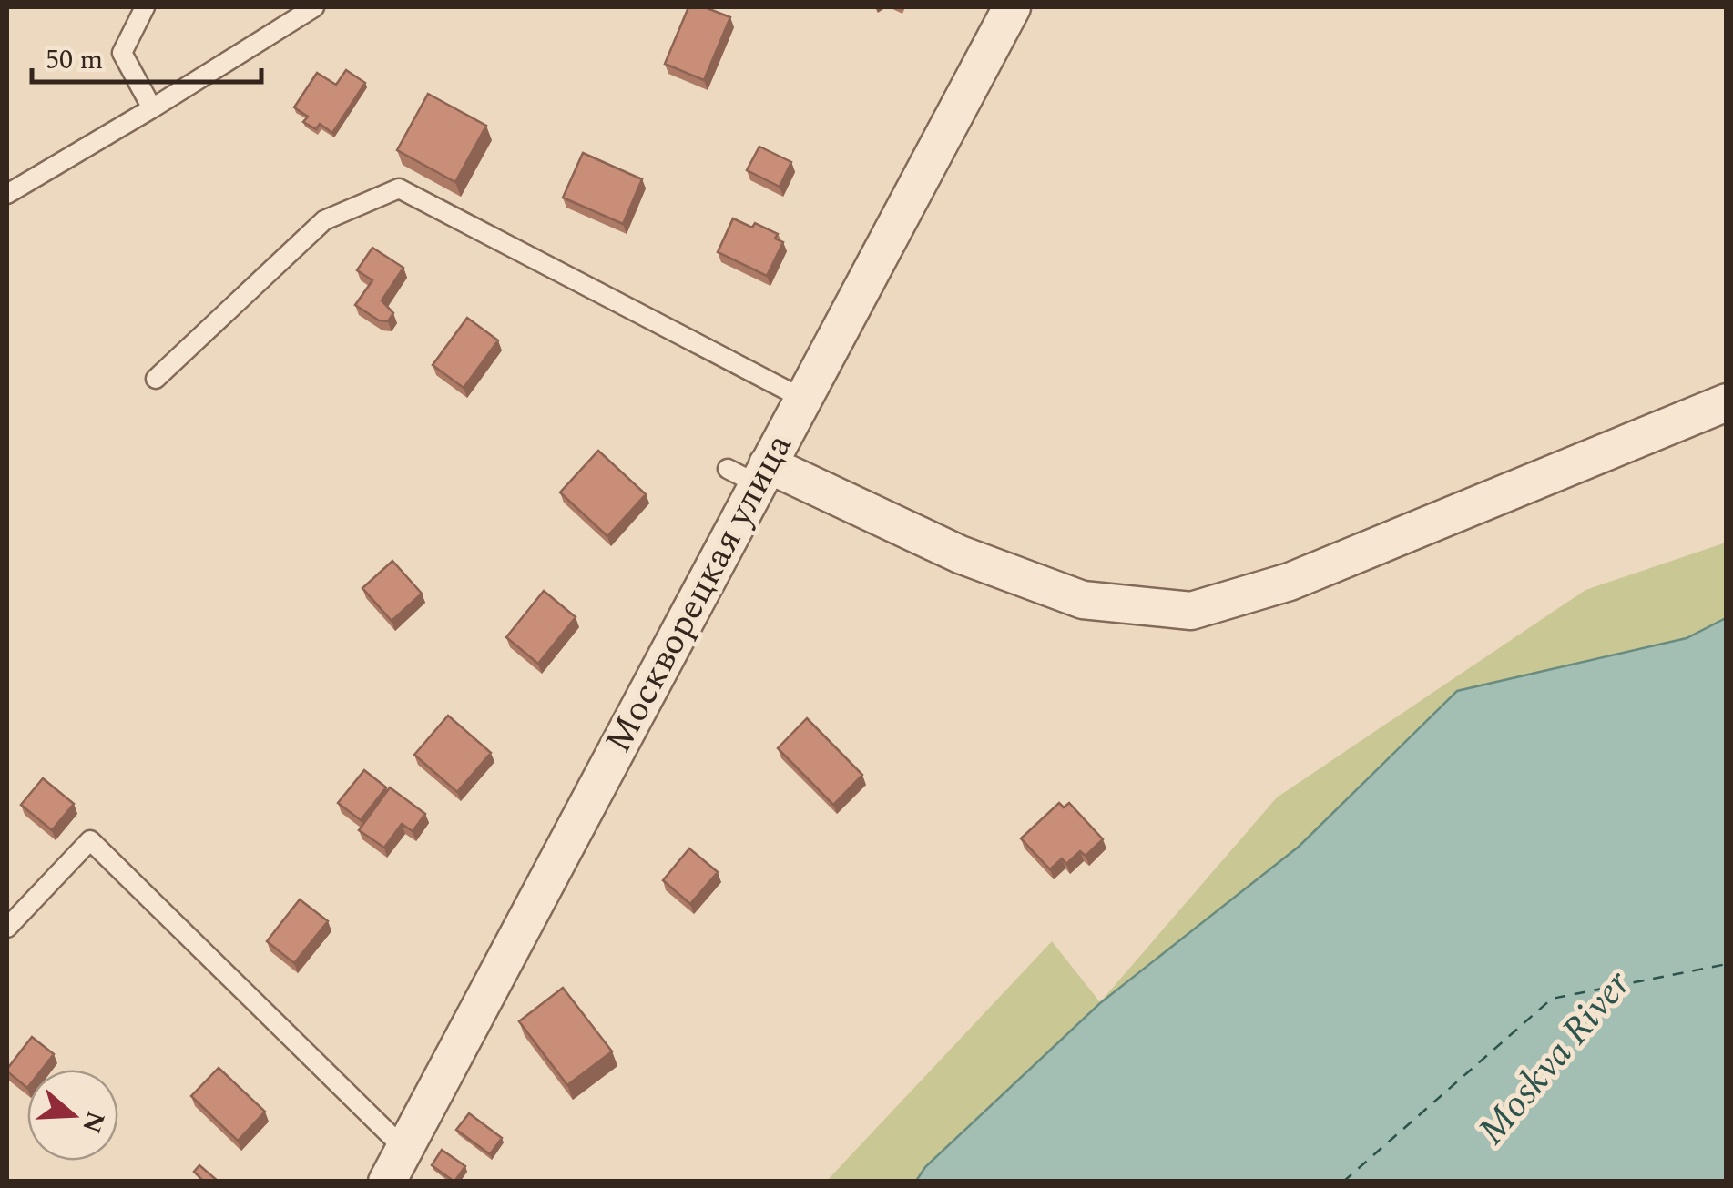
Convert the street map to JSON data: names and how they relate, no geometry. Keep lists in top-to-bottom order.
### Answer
{
  "streets": {
    "street": ["Москворецкая улица"]
  },
  "water": ["Moskva River"],
  "scale_bar": "50 m",
  "north": "right"
}
